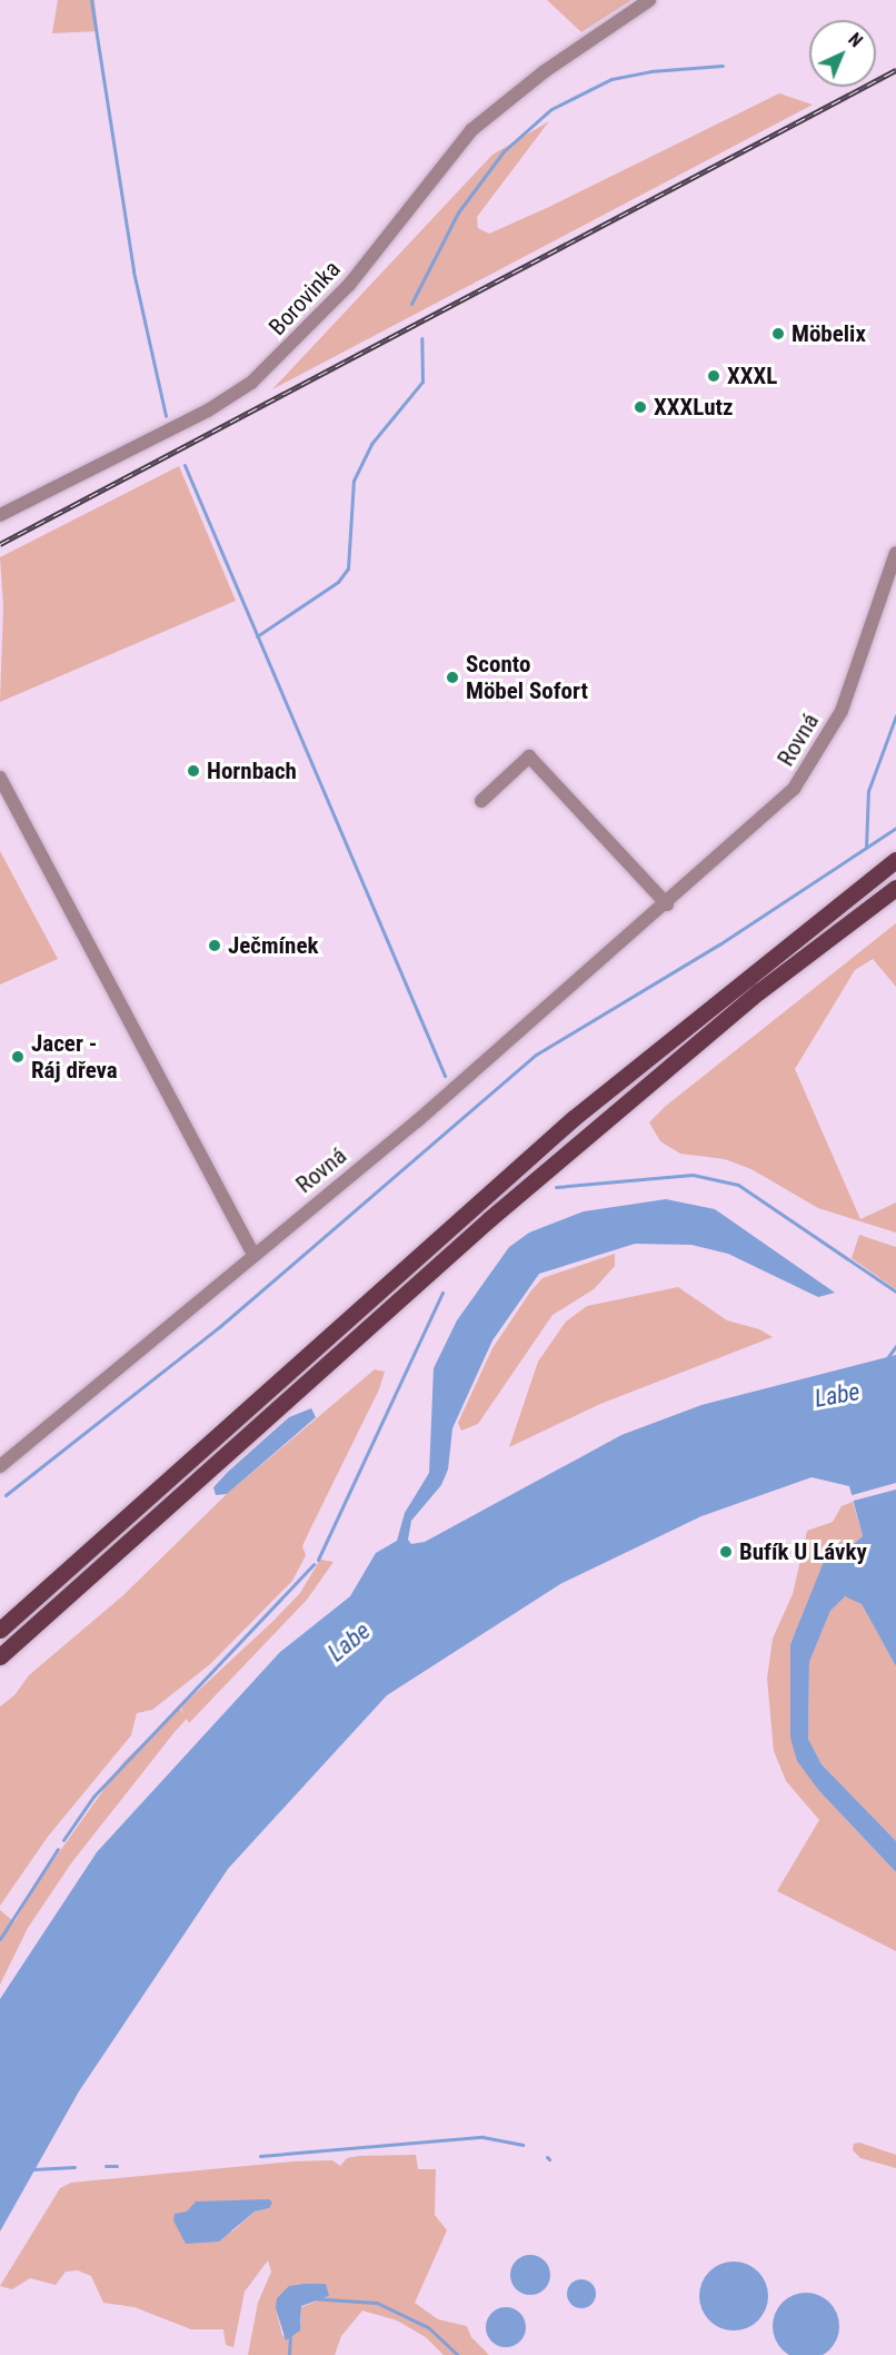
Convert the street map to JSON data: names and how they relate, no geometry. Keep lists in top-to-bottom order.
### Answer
{
  "streets": {
    "street": ["Borovinka", "Rovná"]
  },
  "water": ["Labe"],
  "places": [
    "Möbelix",
    "XXXL",
    "XXXLutz",
    "Sconto Möbel Sofort",
    "Hornbach",
    "Ječmínek",
    "Jacer - Ráj dřeva",
    "Bufík U Lávky"
  ],
  "north": "top right"
}
